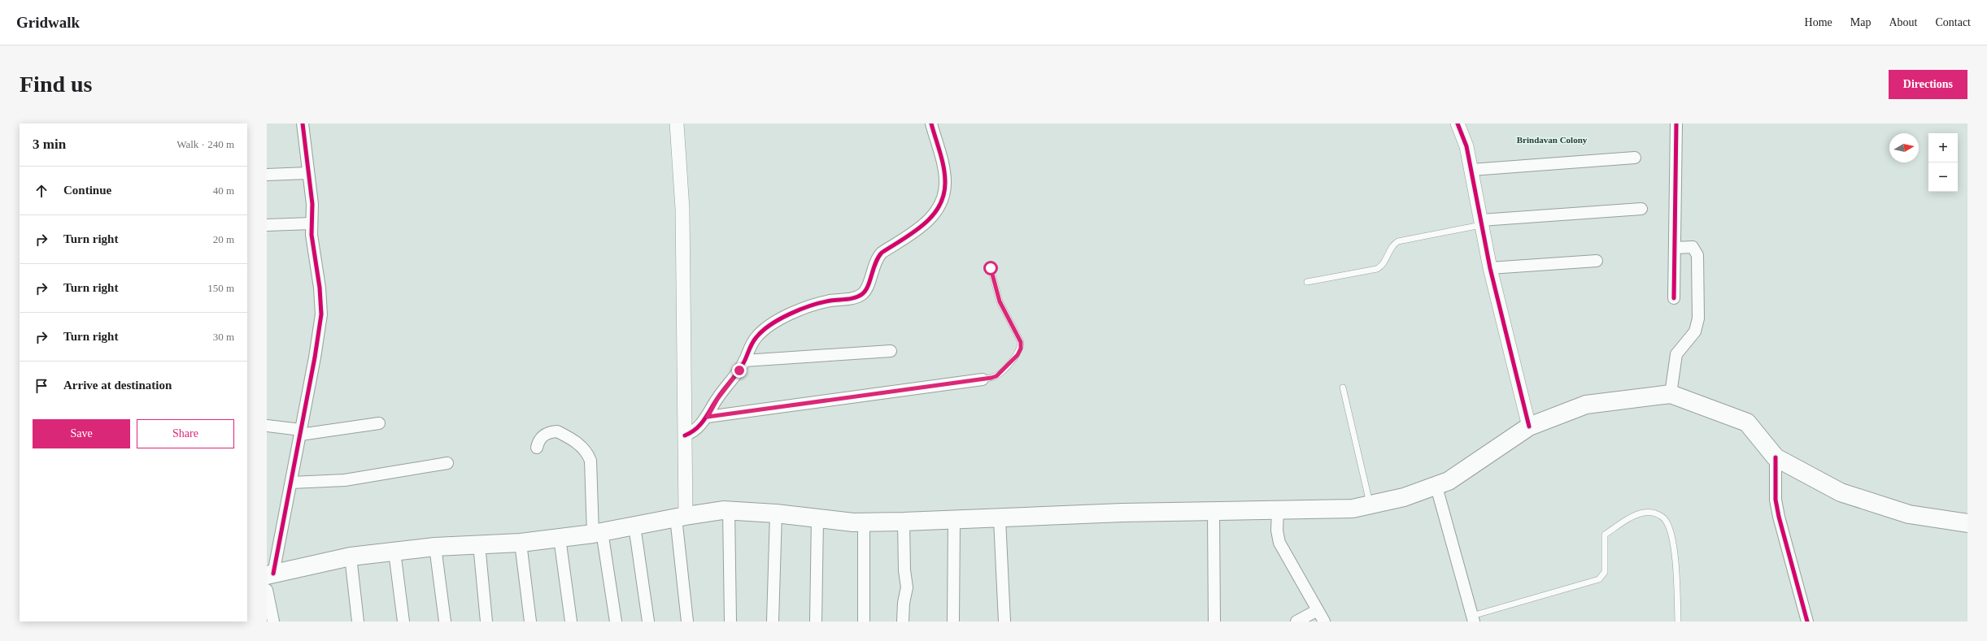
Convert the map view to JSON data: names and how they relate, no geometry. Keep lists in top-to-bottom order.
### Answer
{
  "districts": ["Brindavan Colony"],
  "north": "right",
  "page": {
    "header": "Gridwalk",
    "nav": [
      "Home",
      "Map",
      "About",
      "Contact"
    ],
    "buttons": [
      "Directions",
      ["Save", "Share"]
    ],
    "title": "Find us",
    "heading": ["3 min", "Walk · 240 m"],
    "map_buttons": ["+", "−"],
    "list": [
      ["Continue", "40 m"],
      ["Turn right", "20 m"],
      ["Turn right", "150 m"],
      ["Turn right", "30 m"],
      "Arrive at destination"
    ]
  }
}
